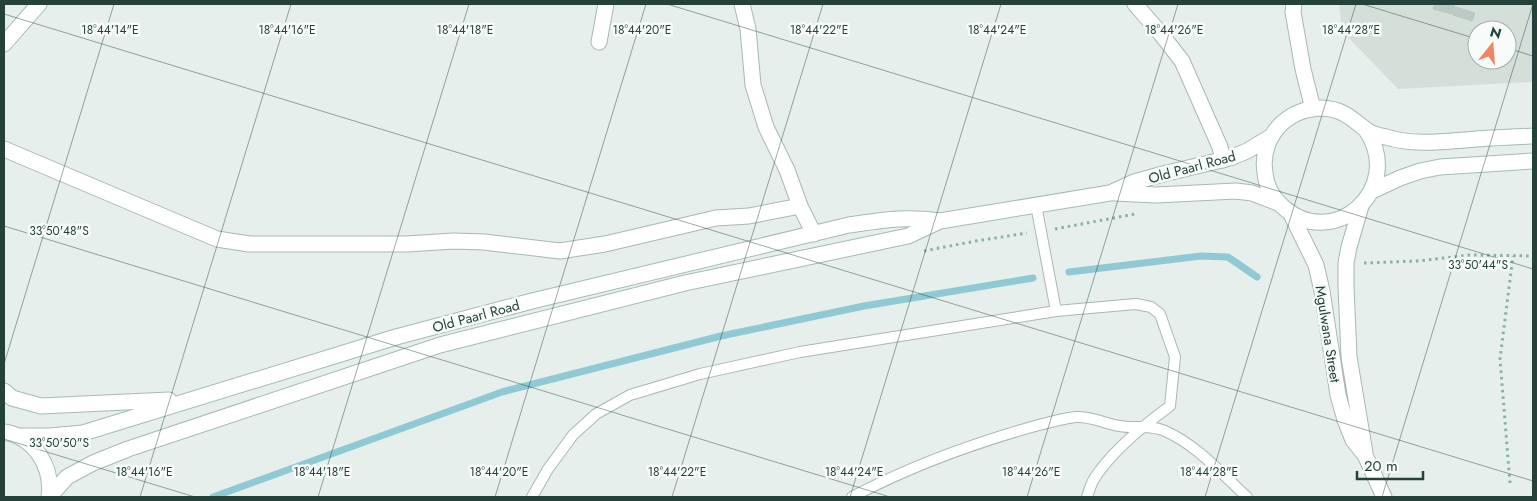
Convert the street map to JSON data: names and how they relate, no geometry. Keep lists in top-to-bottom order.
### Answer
{
  "streets": {
    "main road": ["Old Paarl Road", "Mgulwana Street"]
  },
  "crossings": [
    ["Old Paarl Road", "Mgulwana Street"]
  ],
  "scale_bar": "20 m",
  "north": "top",
  "coordinates": [
    "18°44'14\"E",
    "18°44'16\"E",
    "18°44'18\"E",
    "18°44'20\"E",
    "18°44'22\"E",
    "18°44'24\"E",
    "18°44'26\"E",
    "18°44'28\"E",
    "33°50'48\"S",
    "33°50'44\"S",
    "33°50'50\"S"
  ]
}
